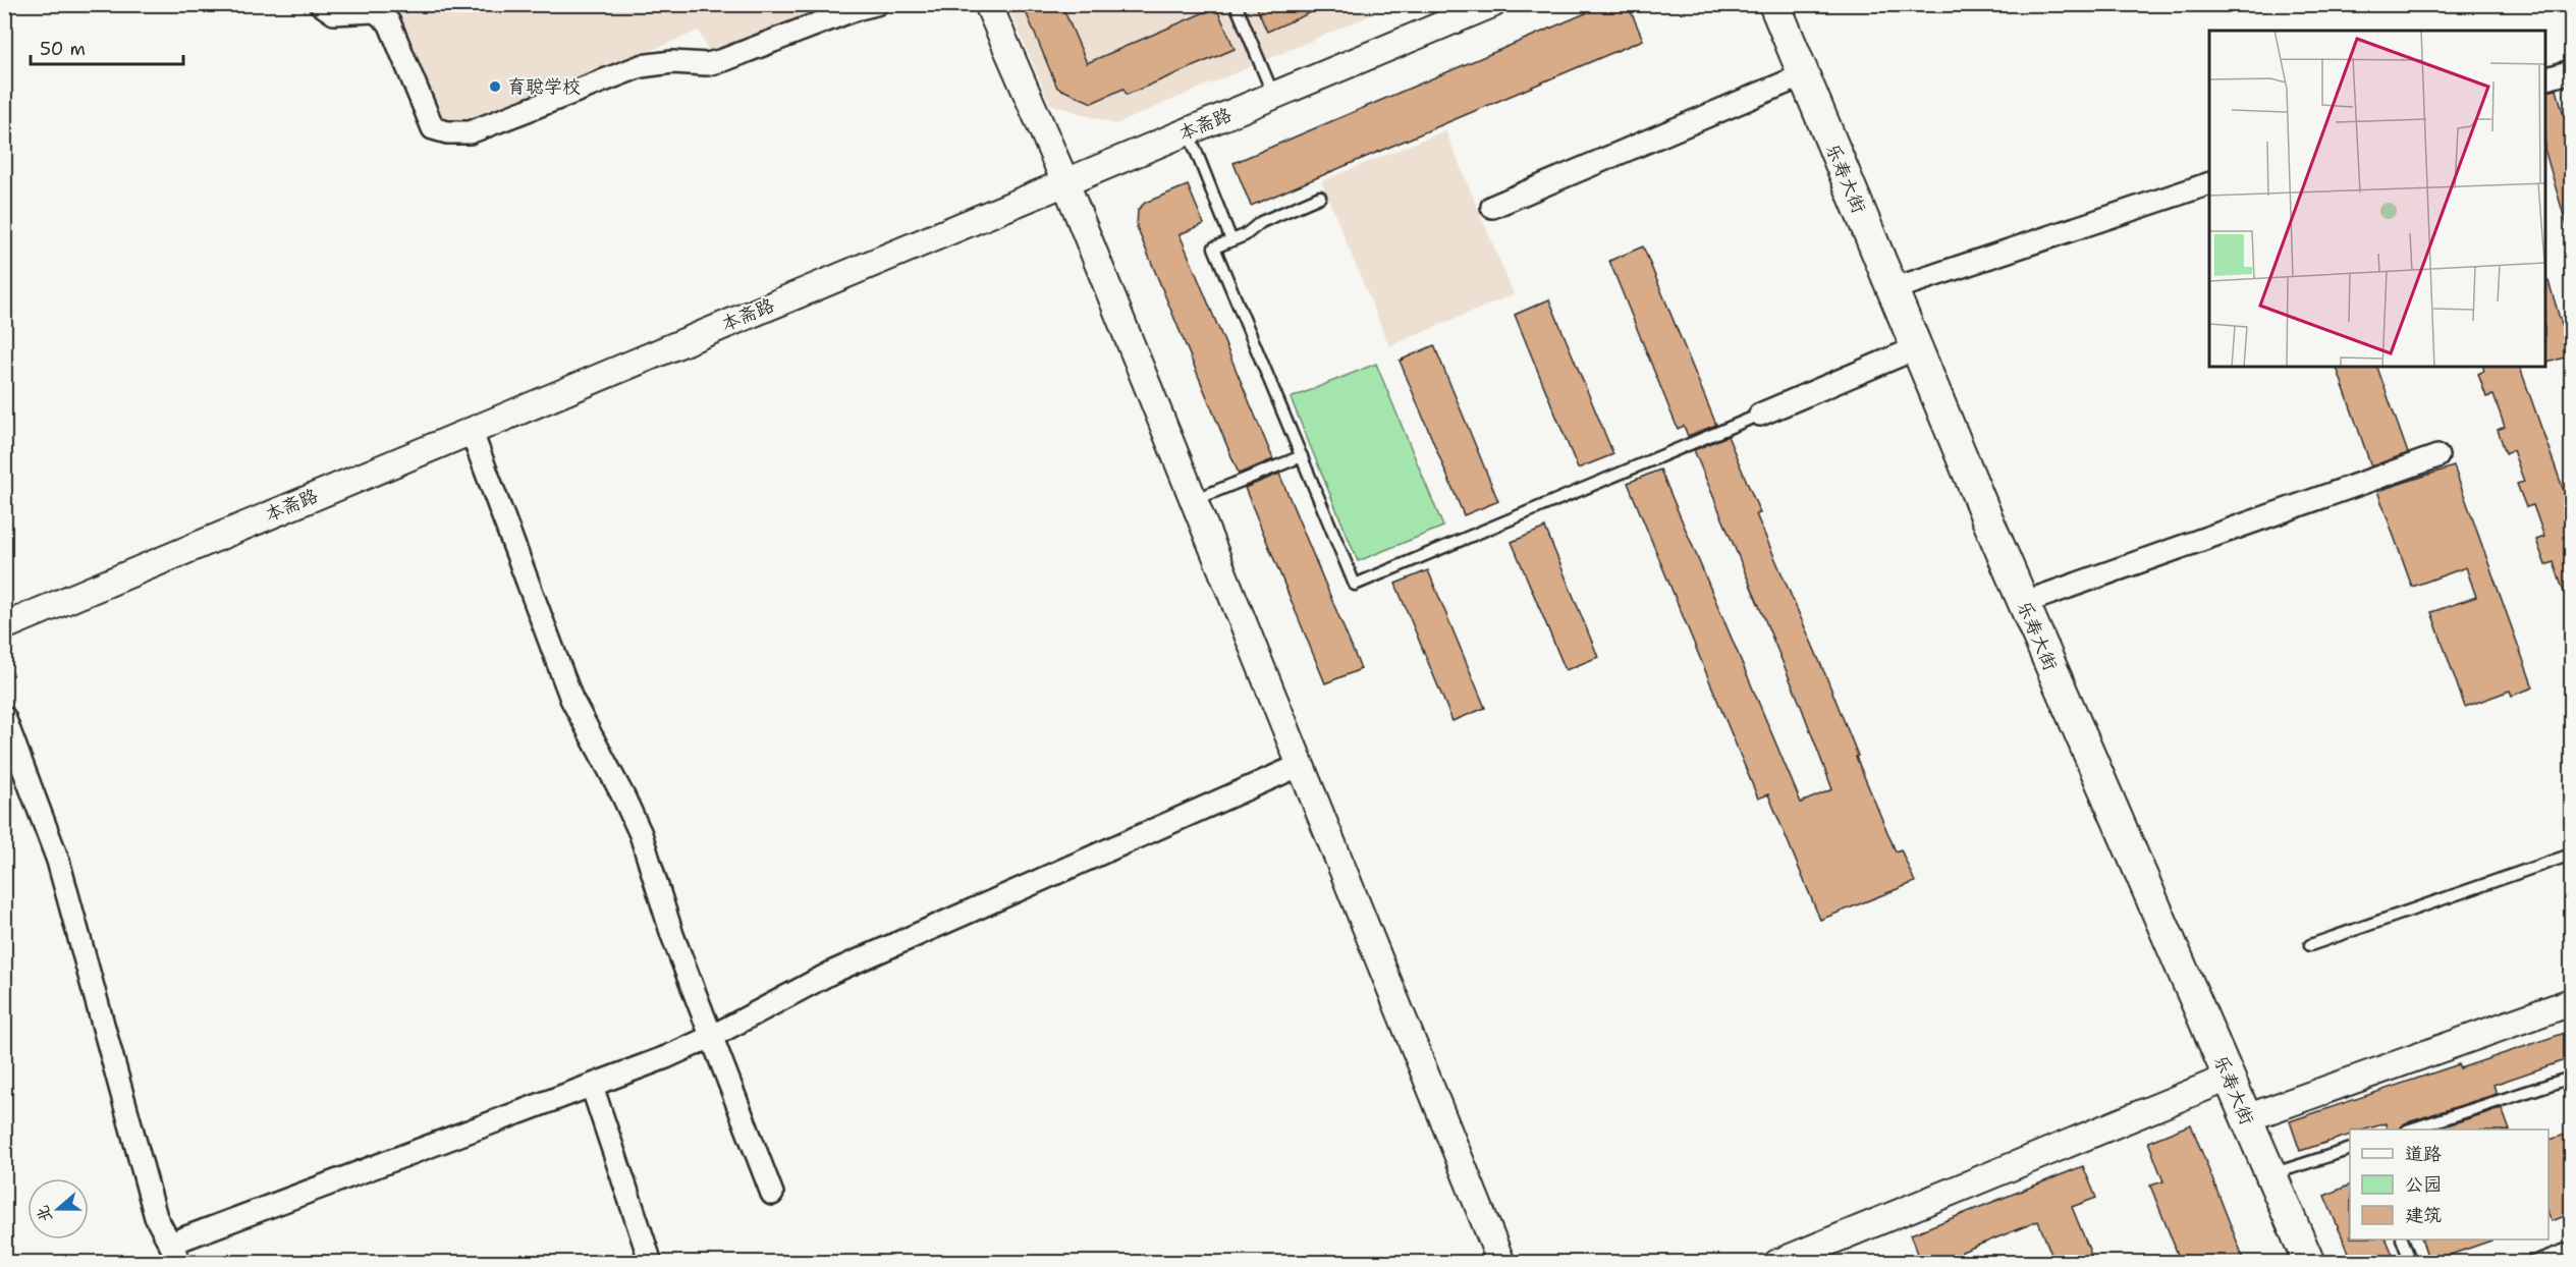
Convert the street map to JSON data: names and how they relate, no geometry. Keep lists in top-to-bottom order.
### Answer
{
  "streets": {
    "main road": ["乐寿大街"],
    "street": ["本斋路"]
  },
  "places": ["育聪学校"],
  "legend": ["道路", "公园", "建筑"],
  "scale_bar": "50 m",
  "north": "left"
}
